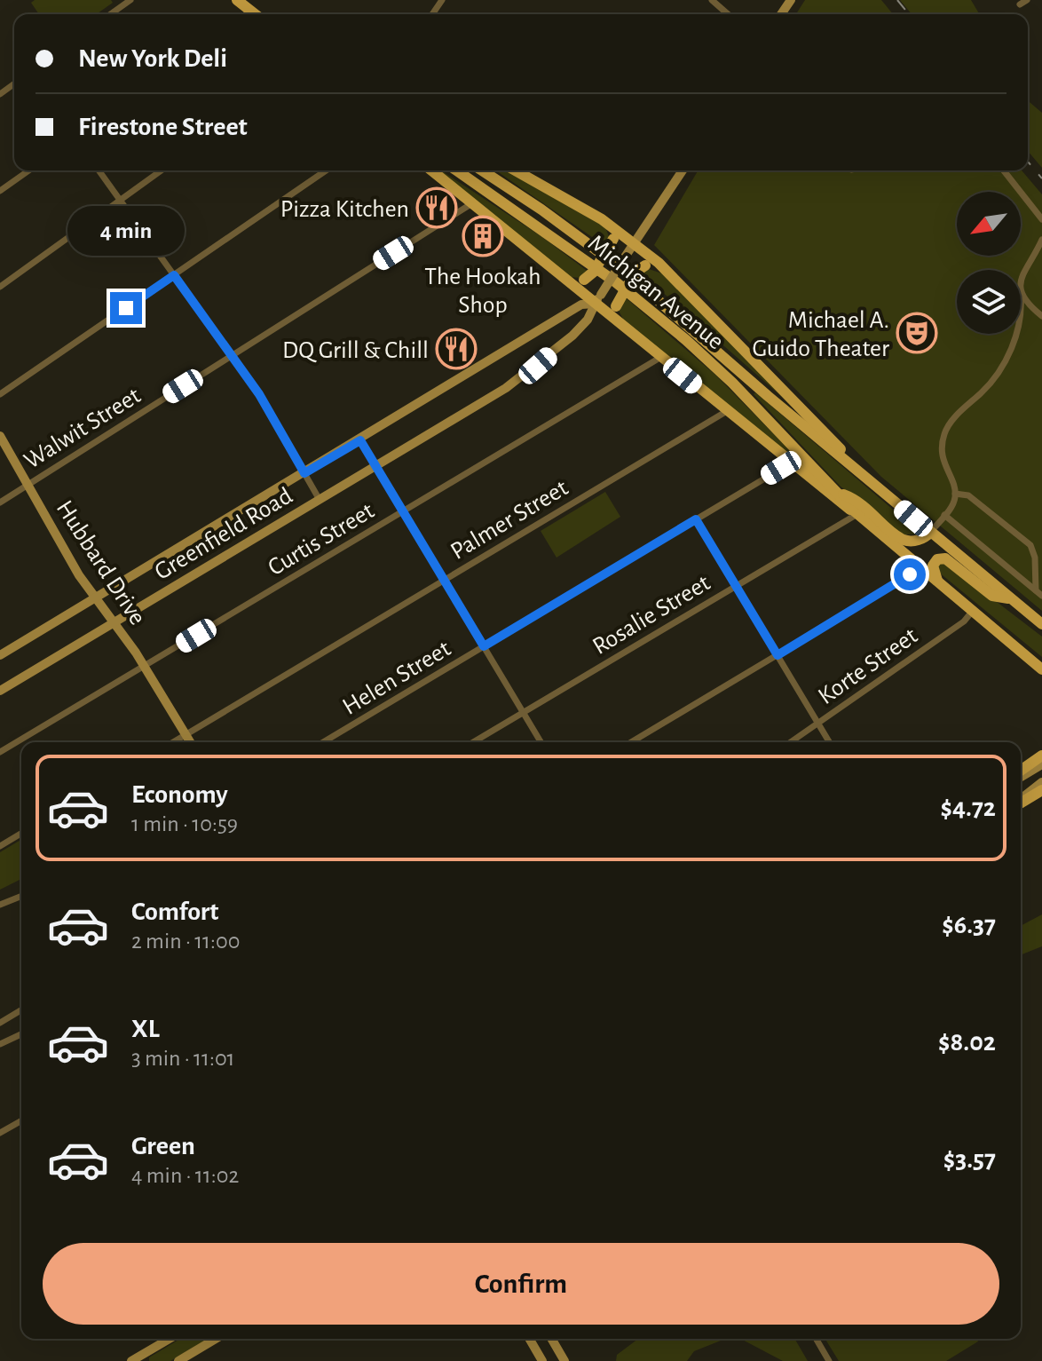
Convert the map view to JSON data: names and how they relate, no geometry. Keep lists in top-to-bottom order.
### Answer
{
  "streets": {
    "main road": ["Michigan Avenue", "Greenfield Road", "Hubbard Drive"],
    "street": [
      "Walwit Street",
      "Palmer Street",
      "Curtis Street",
      "Rosalie Street",
      "Korte Street",
      "Helen Street"
    ]
  },
  "crossings": [
    ["Michigan Avenue", "Rosalie Street"],
    ["Michigan Avenue", "Korte Street"],
    ["Walwit Street", "Hubbard Drive"],
    ["Palmer Street", "Hubbard Drive"],
    ["Greenfield Road", "Hubbard Drive"],
    ["Curtis Street", "Hubbard Drive"]
  ],
  "places": {
    "restaurant": ["Pizza Kitchen", "DQ Grill & Chill"],
    "building": ["The Hookah Shop"],
    "theatre": ["Michael A. Guido Theater"]
  },
  "north": "bottom left",
  "page": {
    "banner": ["New York Deli", "Firestone Street"],
    "bubble": "4 min",
    "list": [
      {
        "name": "Economy",
        "note": "1 min · 10:59",
        "value": "$4.72"
      },
      {
        "name": "Comfort",
        "note": "2 min · 11:00",
        "value": "$6.37"
      },
      {
        "name": "XL",
        "note": "3 min · 11:01",
        "value": "$8.02"
      },
      {
        "name": "Green",
        "note": "4 min · 11:02",
        "value": "$3.57"
      }
    ],
    "buttons": "Confirm"
  }
}
